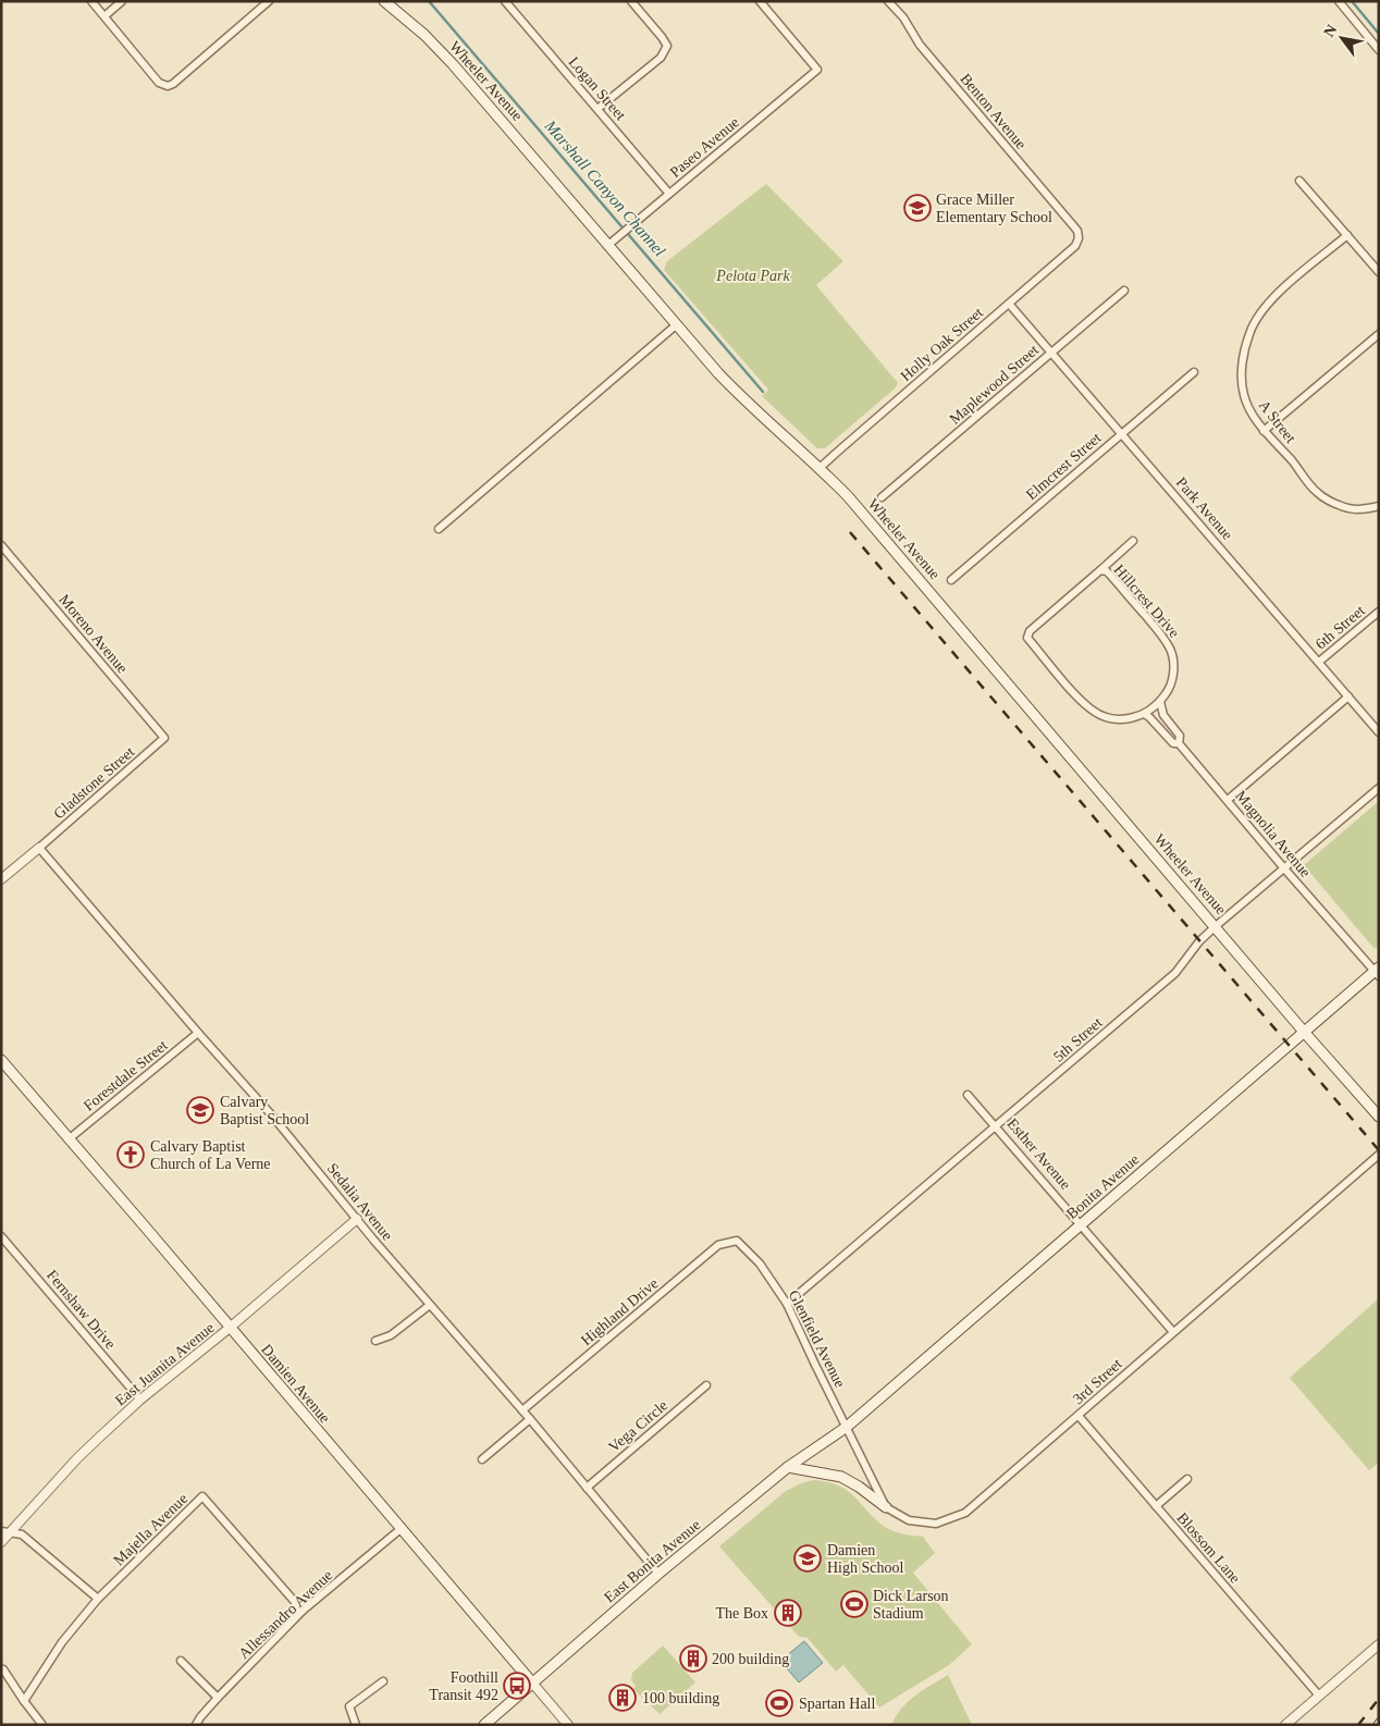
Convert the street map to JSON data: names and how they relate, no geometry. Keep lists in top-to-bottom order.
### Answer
{
  "streets": {
    "main road": [
      "Wheeler Avenue",
      "Bonita Avenue",
      "Damien Avenue",
      "East Bonita Avenue"
    ],
    "street": [
      "Logan Street",
      "Benton Avenue",
      "Paseo Avenue",
      "Holly Oak Street",
      "Maplewood Street",
      "A Street",
      "Elmcrest Street",
      "Park Avenue",
      "Hillcrest Drive",
      "6th Street",
      "Moreno Avenue",
      "Gladstone Street",
      "Magnolia Avenue",
      "5th Street",
      "Forestdale Street",
      "Esther Avenue",
      "Sedalia Avenue",
      "Fernshaw Drive",
      "Highland Drive",
      "Glenfield Avenue",
      "East Juanita Avenue",
      "3rd Street",
      "Vega Circle",
      "Majella Avenue",
      "Blossom Lane",
      "Allessandro Avenue"
    ]
  },
  "crossings": [
    ["Wheeler Avenue", "Paseo Avenue"],
    ["Wheeler Avenue", "Holly Oak Street"],
    ["Wheeler Avenue", "5th Street"],
    ["Wheeler Avenue", "Bonita Avenue"],
    ["Logan Street", "Paseo Avenue"],
    ["Benton Avenue", "Holly Oak Street"],
    ["Holly Oak Street", "Park Avenue"],
    ["Maplewood Street", "Park Avenue"],
    ["Elmcrest Street", "Park Avenue"],
    ["Park Avenue", "6th Street"],
    ["Hillcrest Drive", "Magnolia Avenue"],
    ["Moreno Avenue", "Gladstone Street"],
    ["Gladstone Street", "Sedalia Avenue"],
    ["Magnolia Avenue", "5th Street"],
    ["Magnolia Avenue", "Bonita Avenue"],
    ["5th Street", "Esther Avenue"],
    ["5th Street", "Glenfield Avenue"],
    ["Forestdale Street", "Sedalia Avenue"],
    ["Forestdale Street", "Damien Avenue"],
    ["Esther Avenue", "Bonita Avenue"],
    ["Esther Avenue", "3rd Street"],
    ["Bonita Avenue", "Glenfield Avenue"],
    ["Bonita Avenue", "East Bonita Avenue"],
    ["Sedalia Avenue", "Highland Drive"],
    ["Sedalia Avenue", "East Juanita Avenue"],
    ["Sedalia Avenue", "Vega Circle"],
    ["Sedalia Avenue", "East Bonita Avenue"],
    ["Fernshaw Drive", "East Juanita Avenue"],
    ["Highland Drive", "Glenfield Avenue"],
    ["Glenfield Avenue", "East Bonita Avenue"],
    ["East Juanita Avenue", "Damien Avenue"],
    ["3rd Street", "Blossom Lane"],
    ["Damien Avenue", "East Bonita Avenue"],
    ["Damien Avenue", "Allessandro Avenue"],
    ["Majella Avenue", "Allessandro Avenue"]
  ],
  "water": ["Marshall Canyon Channel"],
  "parks": ["Pelota Park"],
  "places": {
    "school or university": ["Grace Miller Elementary School", "Calvary Baptist School", "Damien High School"],
    "church": ["Calvary Baptist Church of La Verne"],
    "sports": ["Dick Larson Stadium", "Spartan Hall"],
    "building": ["The Box", "200 building", "100 building"],
    "bus stop": ["Foothill Transit 492"]
  },
  "north": "top left"
}
